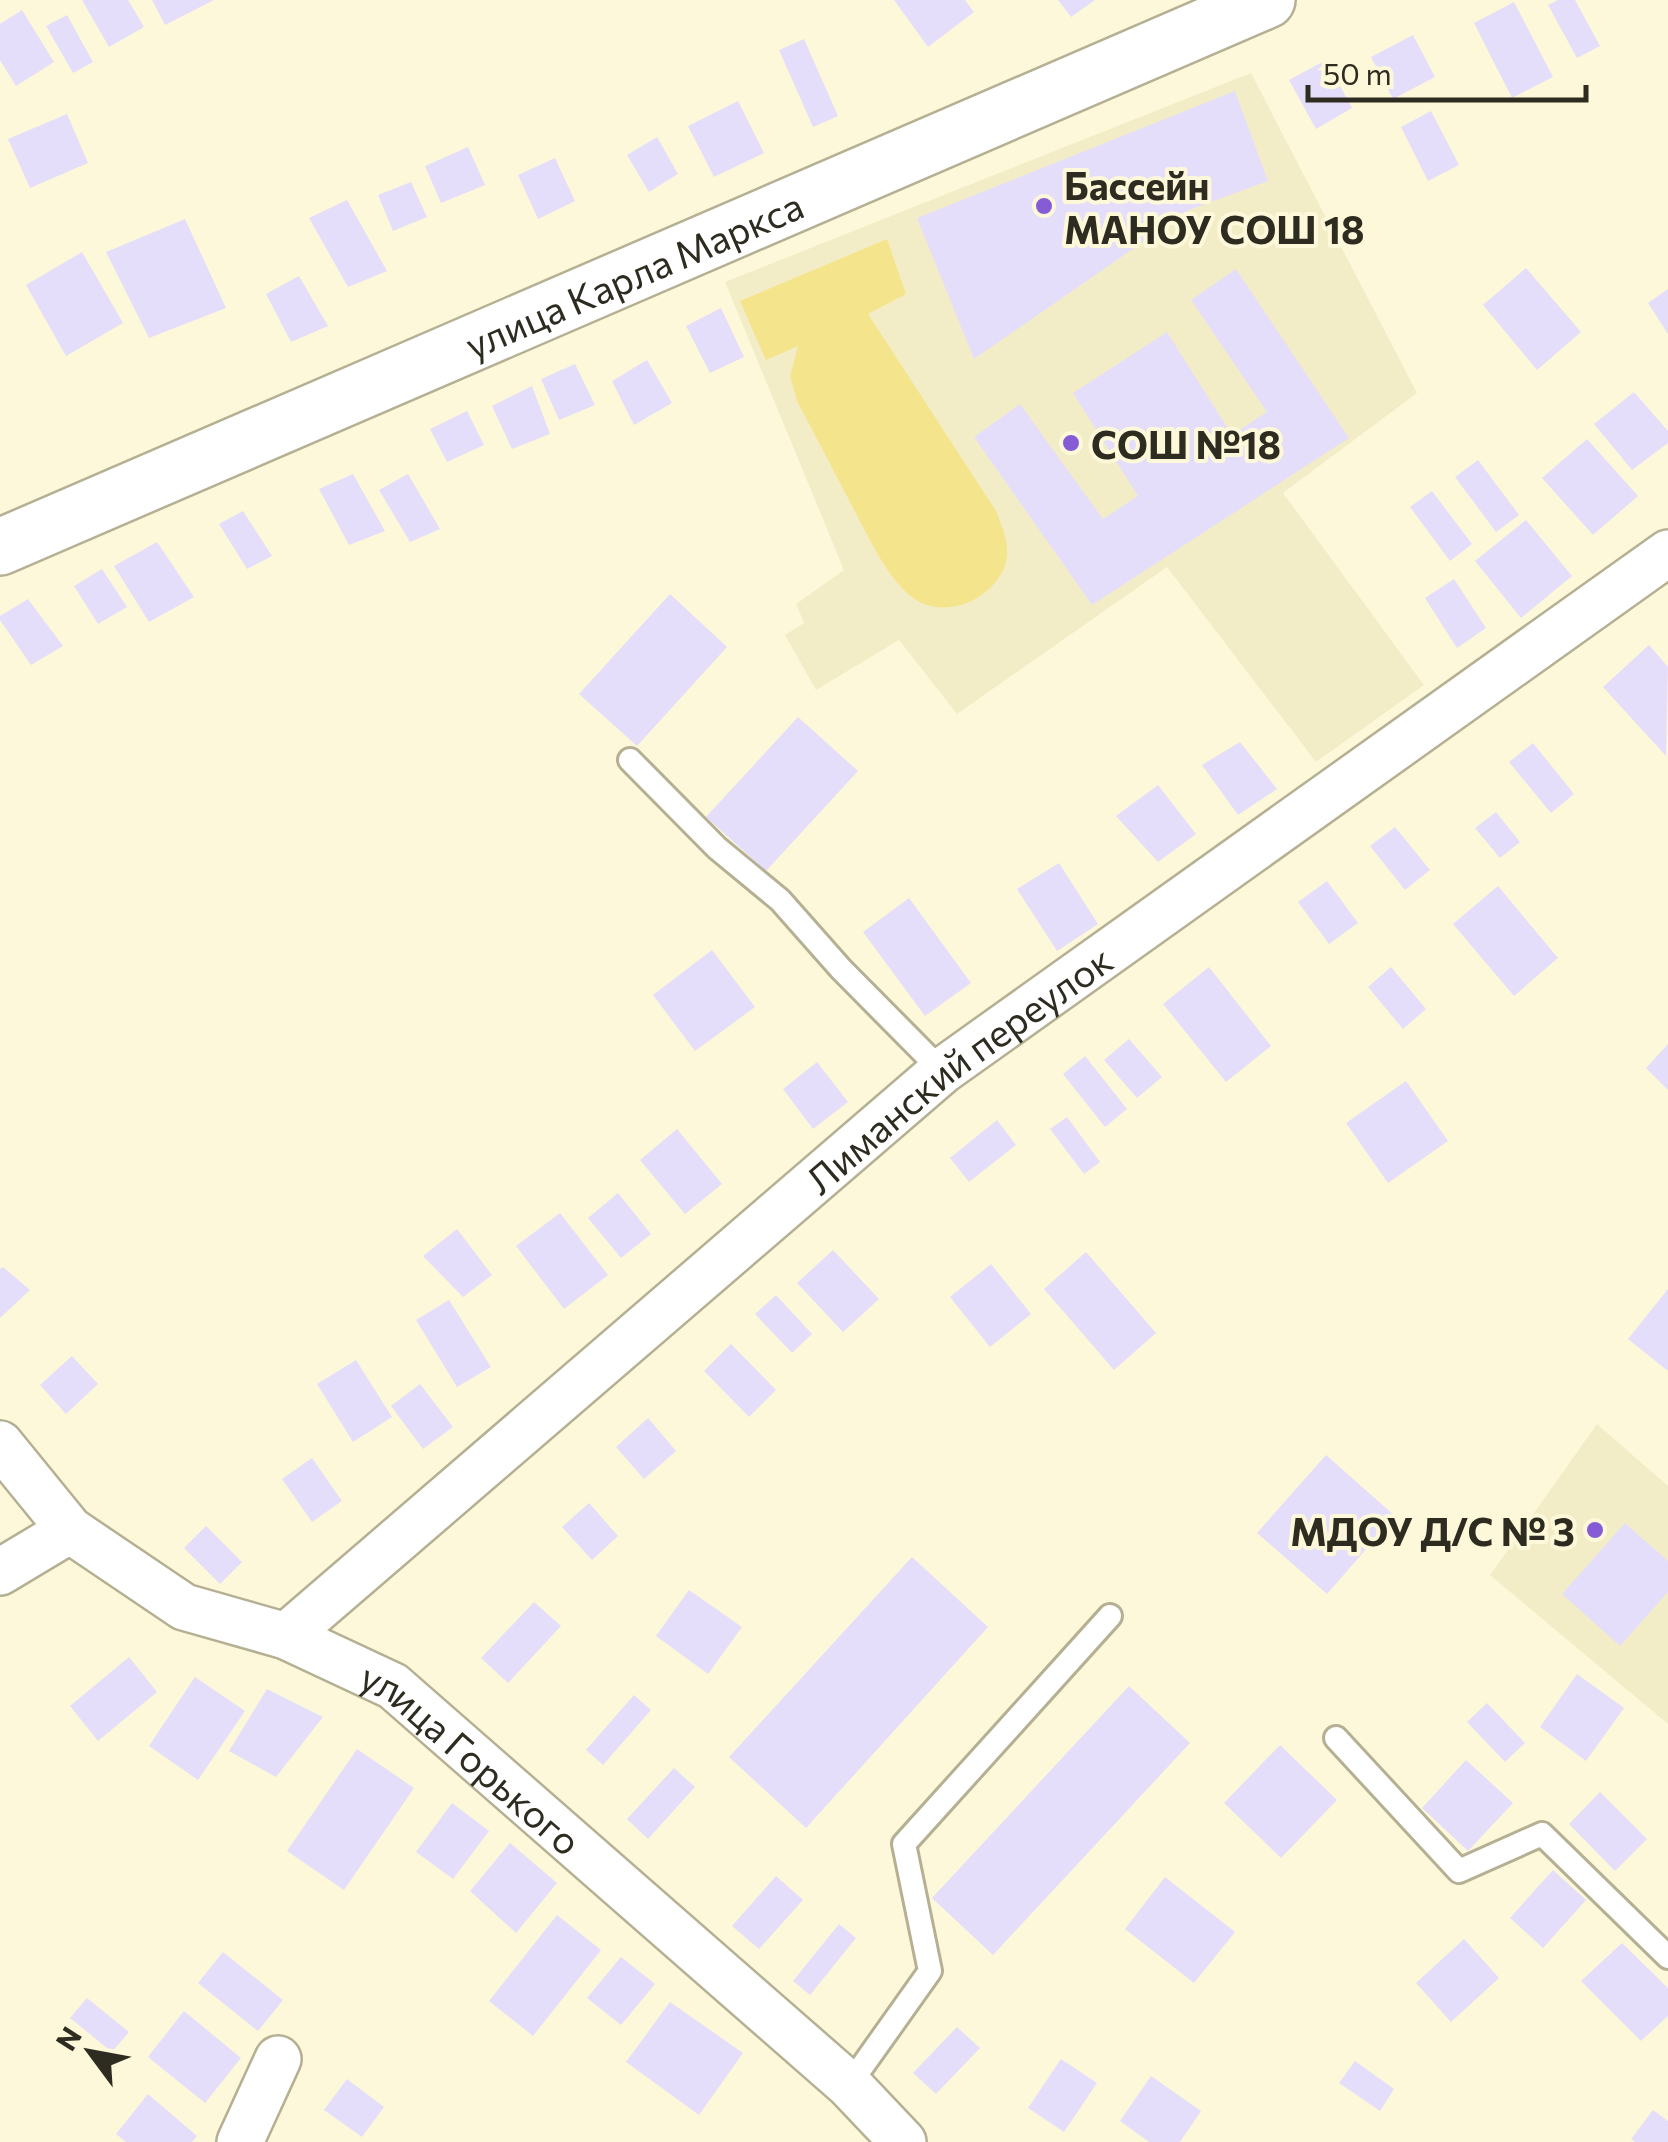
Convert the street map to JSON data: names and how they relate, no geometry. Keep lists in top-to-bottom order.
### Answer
{
  "streets": {
    "main road": ["улица Карла Маркса"],
    "street": ["Лиманский переулок", "улица Горького"]
  },
  "crossings": [
    ["Лиманский переулок", "улица Горького"]
  ],
  "places": ["Бассейн МАНОУ СОШ 18", "СОШ №18", "МДОУ Д/С № 3"],
  "scale_bar": "50 m",
  "north": "top left"
}
